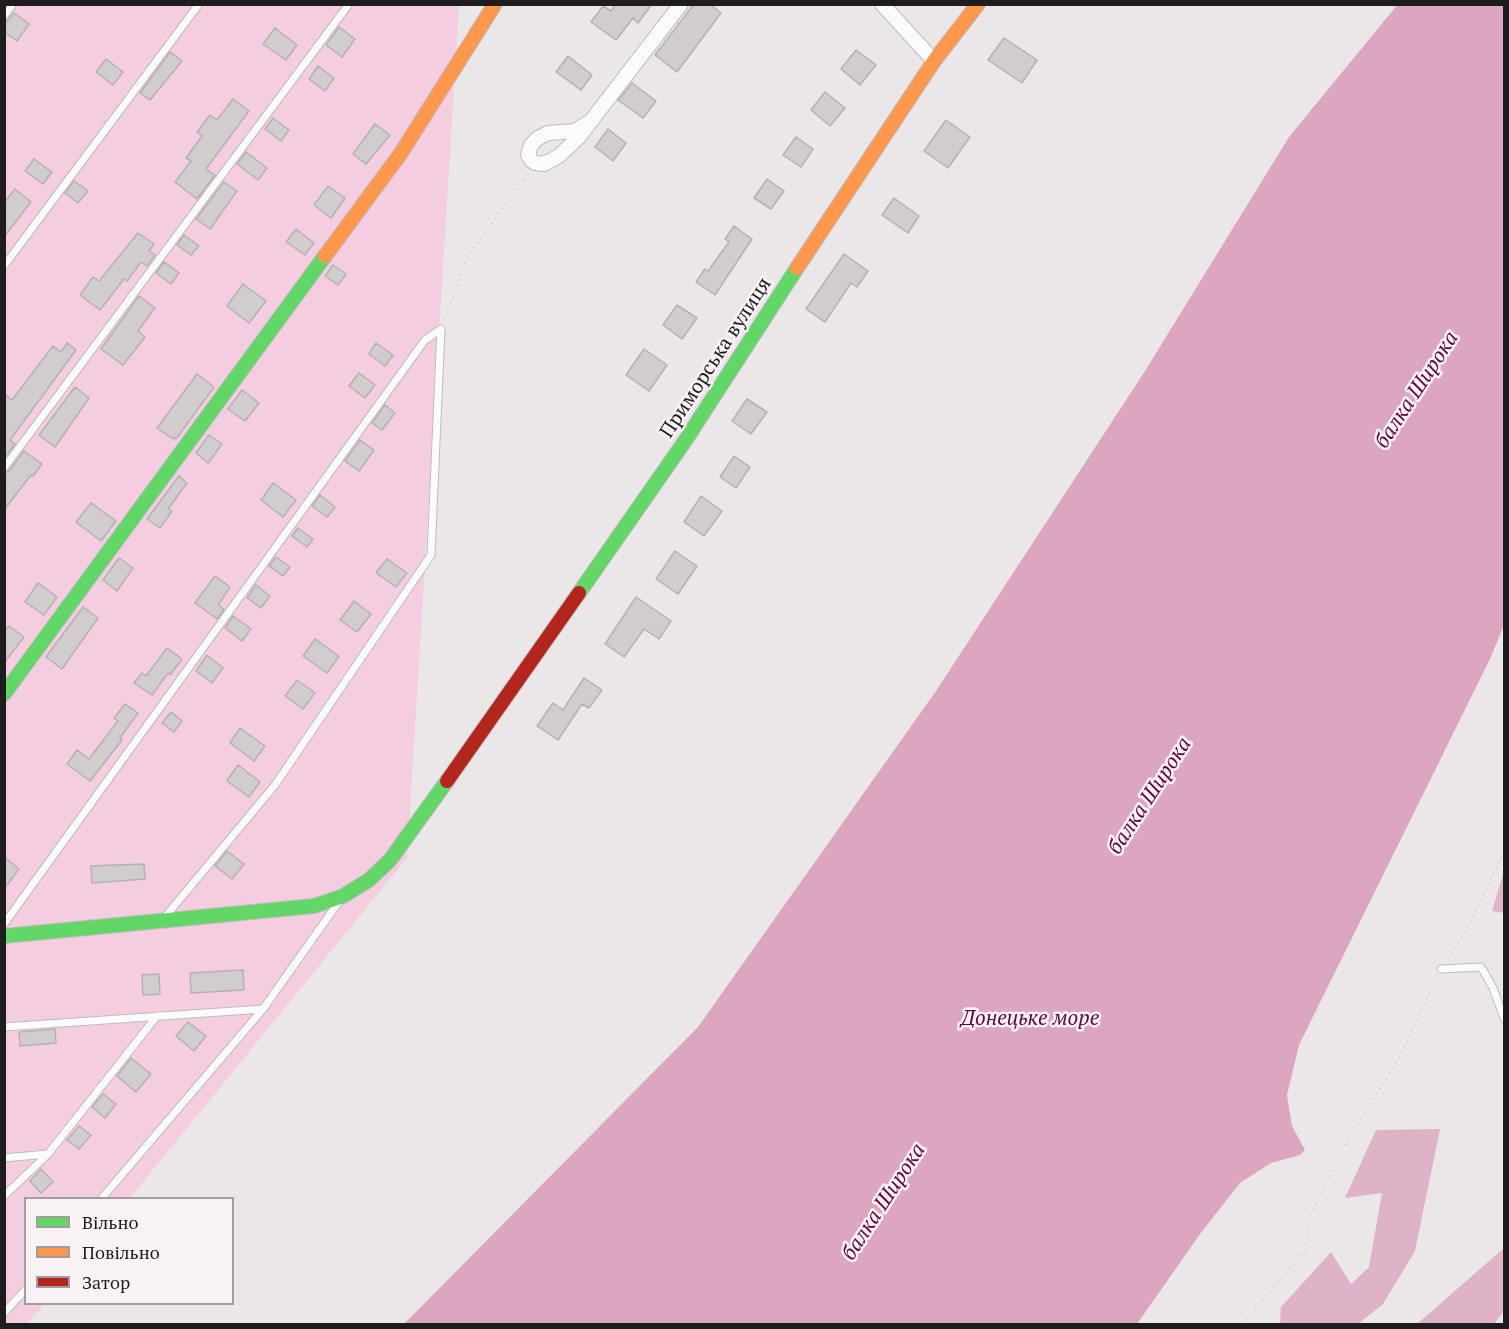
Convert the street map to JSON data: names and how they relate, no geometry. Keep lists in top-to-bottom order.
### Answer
{
  "streets": {
    "street": ["Приморська вулиця"]
  },
  "water": ["балка Широка", "Донецьке море"],
  "legend": ["Вільно", "Повільно", "Затор"]
}
